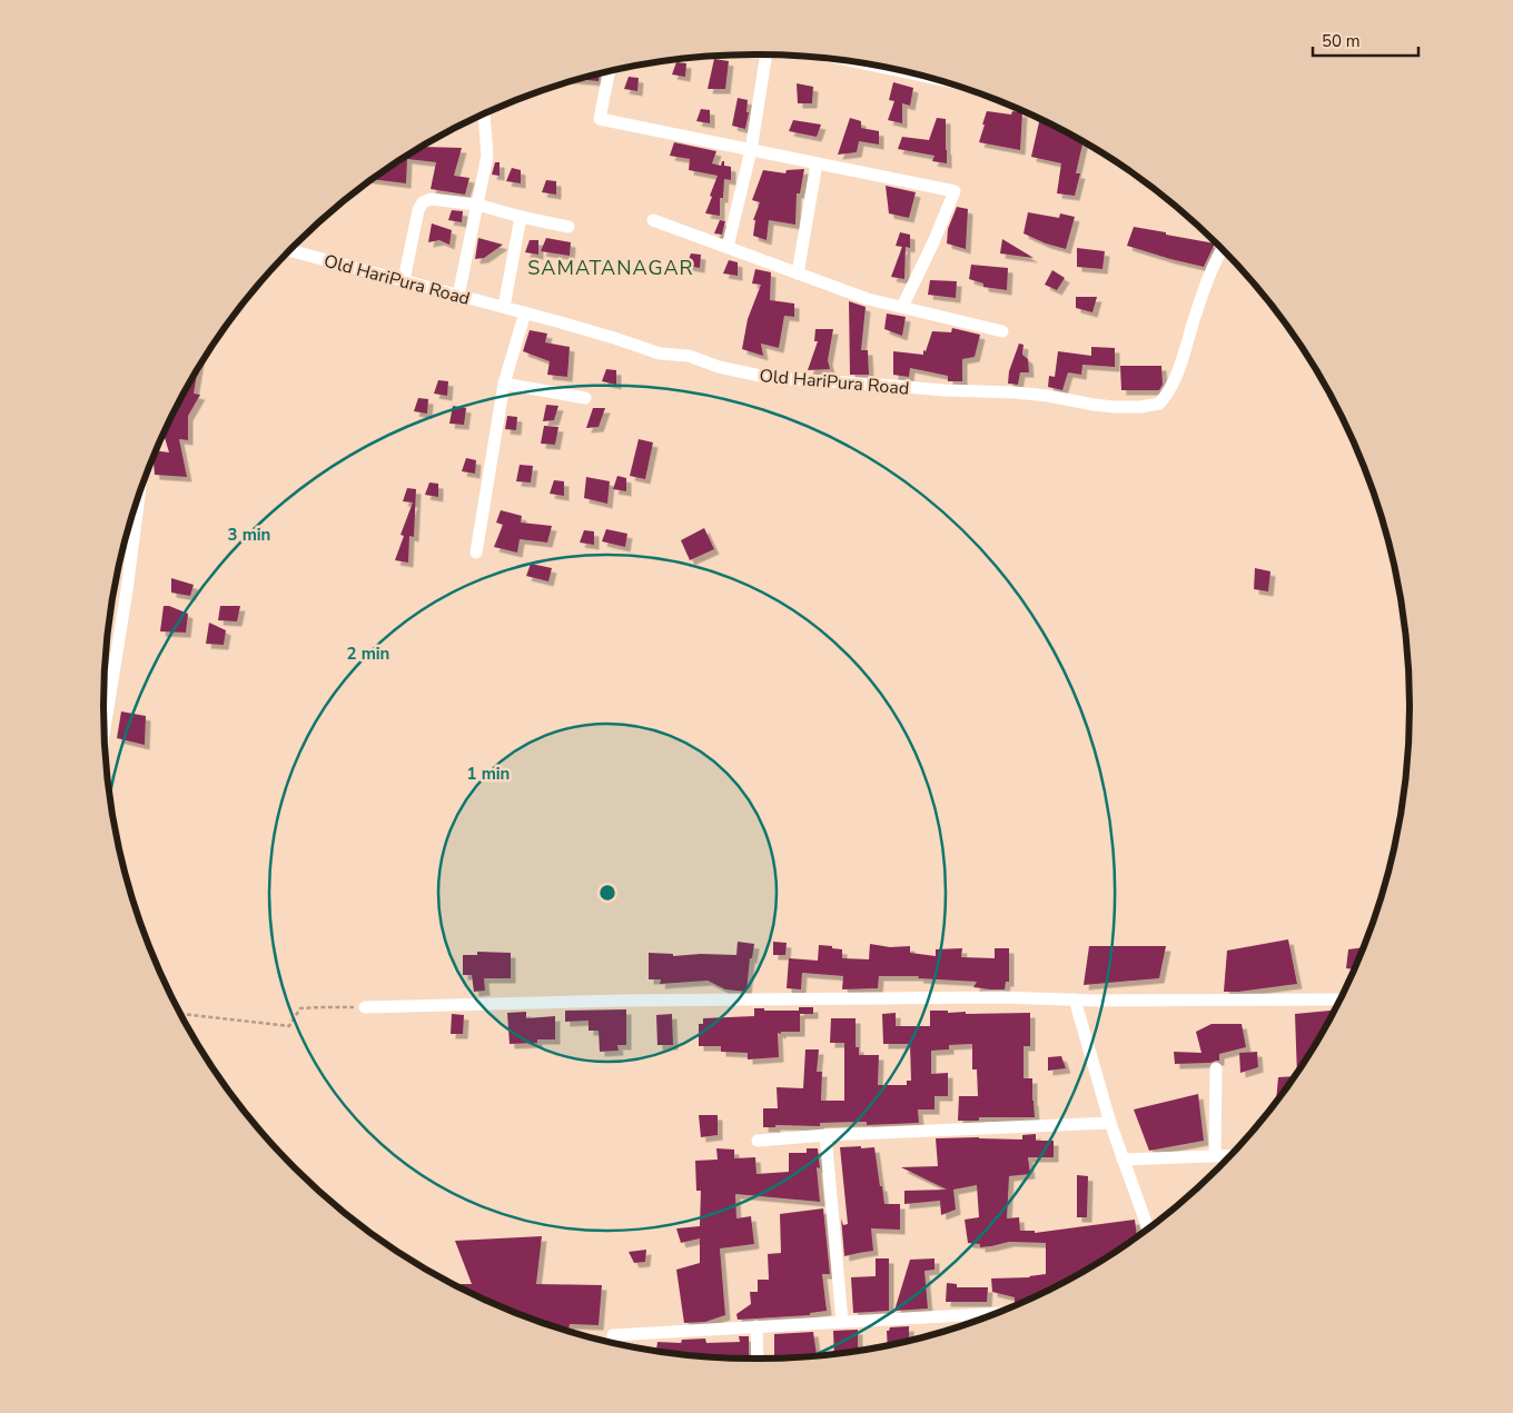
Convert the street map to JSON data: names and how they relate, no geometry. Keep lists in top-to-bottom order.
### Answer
{
  "streets": {
    "street": ["Old HariPura Road"]
  },
  "districts": ["SAMATANAGAR"],
  "scale_bar": "50 m",
  "rings": ["3 min", "2 min", "1 min"]
}
